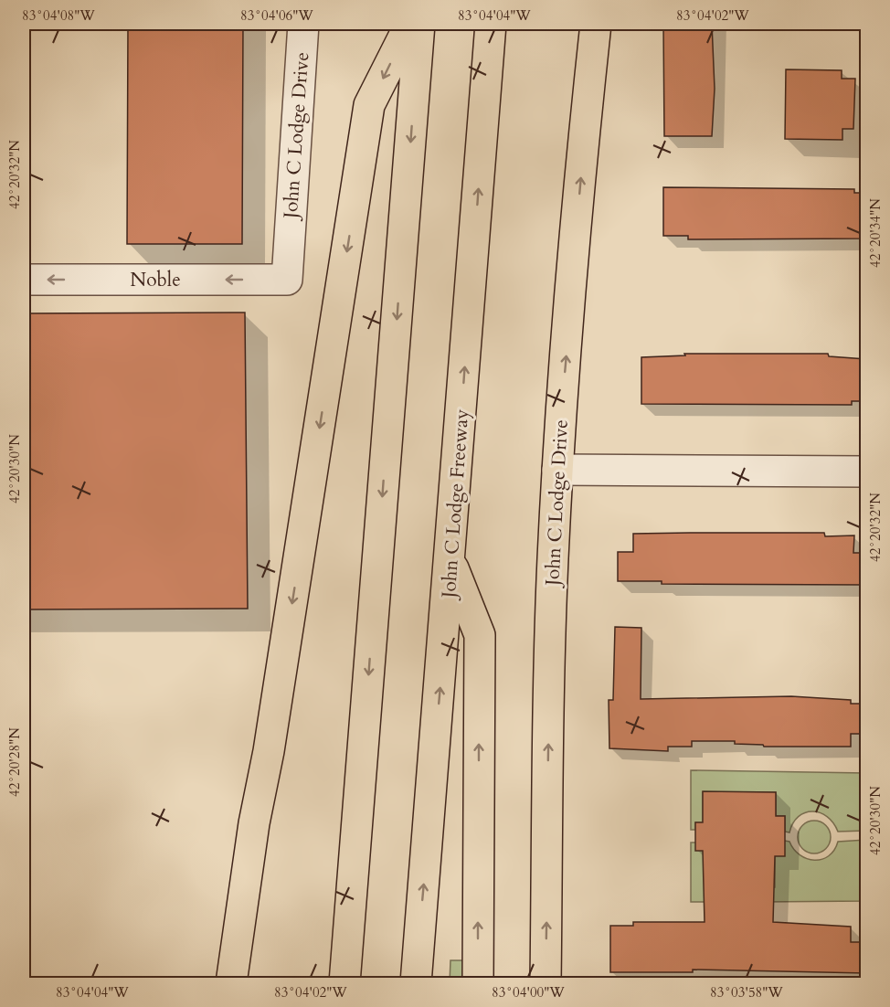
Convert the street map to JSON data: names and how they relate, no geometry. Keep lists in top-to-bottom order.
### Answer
{
  "streets": {
    "main road": ["John C Lodge Drive", "John C Lodge Freeway"],
    "street": ["Noble"]
  },
  "crossings": [
    ["John C Lodge Drive", "Noble"]
  ],
  "one_way": ["John C Lodge Drive", "Noble"],
  "coordinates": [
    "83°04'08\"W",
    "83°04'06\"W",
    "83°04'04\"W",
    "83°04'02\"W",
    "42°20'32\"N",
    "42°20'34\"N",
    "42°20'30\"N",
    "42°20'28\"N",
    "83°04'00\"W",
    "83°03'58\"W"
  ]
}
